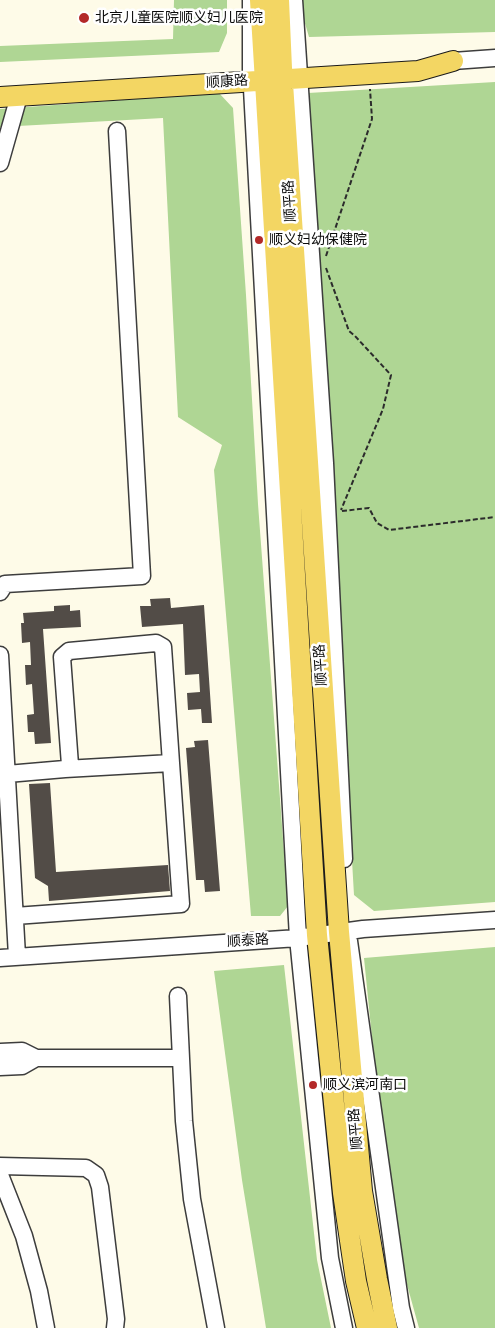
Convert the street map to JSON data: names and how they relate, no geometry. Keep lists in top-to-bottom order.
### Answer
{
  "streets": {
    "main road": ["顺康路", "顺平路"],
    "street": ["顺泰路"]
  },
  "crossings": [
    ["顺康路", "顺平路"],
    ["顺平路", "顺泰路"]
  ],
  "places": ["北京儿童医院顺义妇儿医院", "顺义妇幼保健院", "顺义滨河南口"]
}
